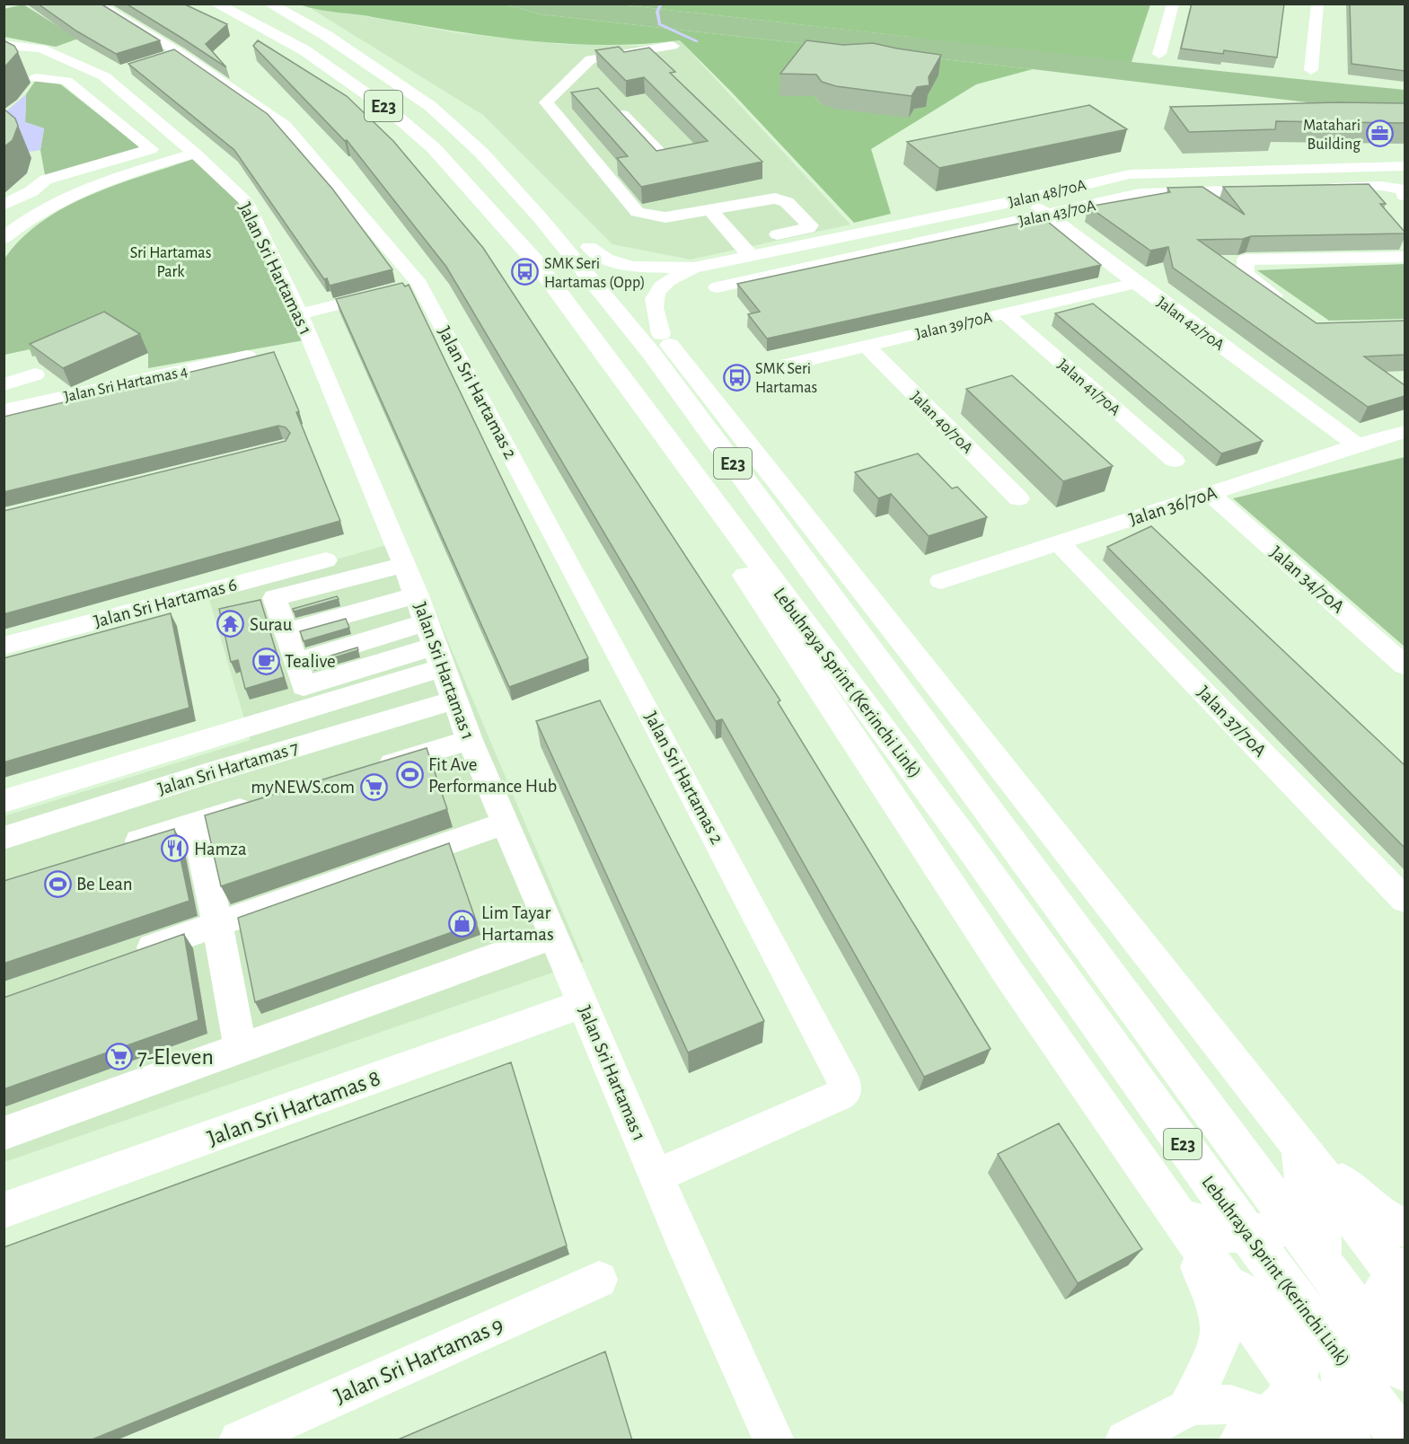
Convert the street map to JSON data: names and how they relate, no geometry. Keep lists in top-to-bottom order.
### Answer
{
  "streets": {
    "highway": ["E23", "Lebuhraya Sprint (Kerinchi Link)"],
    "street": [
      "Jalan 48/70A",
      "Jalan 43/70A",
      "Jalan Sri Hartamas 1",
      "Jalan 42/70A",
      "Jalan 39/70A",
      "Jalan Sri Hartamas 4",
      "Jalan 41/70A",
      "Jalan Sri Hartamas 2",
      "Jalan 40/70A",
      "Jalan 36/70A",
      "Jalan 34/70A",
      "Jalan Sri Hartamas 6",
      "Jalan 37/70A",
      "Jalan Sri Hartamas 7",
      "Jalan Sri Hartamas 8",
      "Jalan Sri Hartamas 9"
    ]
  },
  "crossings": [
    ["Jalan 48/70A", "Jalan 42/70A"],
    ["Jalan 43/70A", "Jalan 42/70A"],
    ["Jalan Sri Hartamas 1", "Jalan Sri Hartamas 2"],
    ["Jalan Sri Hartamas 1", "Jalan Sri Hartamas 7"],
    ["Jalan Sri Hartamas 1", "Jalan Sri Hartamas 8"],
    ["Jalan 42/70A", "Jalan 39/70A"],
    ["Jalan 42/70A", "Jalan 36/70A"],
    ["Jalan 39/70A", "Jalan 41/70A"],
    ["Jalan 39/70A", "Jalan 40/70A"],
    ["Jalan 36/70A", "Jalan 34/70A"],
    ["Jalan 36/70A", "Jalan 37/70A"]
  ],
  "parks": ["Sri Hartamas Park"],
  "places": {
    "office": ["Matahari Building"],
    "bus stop": ["SMK Seri Hartamas (Opp)", "SMK Seri Hartamas"],
    "temple": ["Surau"],
    "cafe": ["Tealive"],
    "sports": ["Fit Ave Performance Hub", "Be Lean"],
    "supermarket": ["myNEWS.com", "7-Eleven"],
    "restaurant": ["Hamza"],
    "shop": ["Lim Tayar Hartamas"]
  }
}
